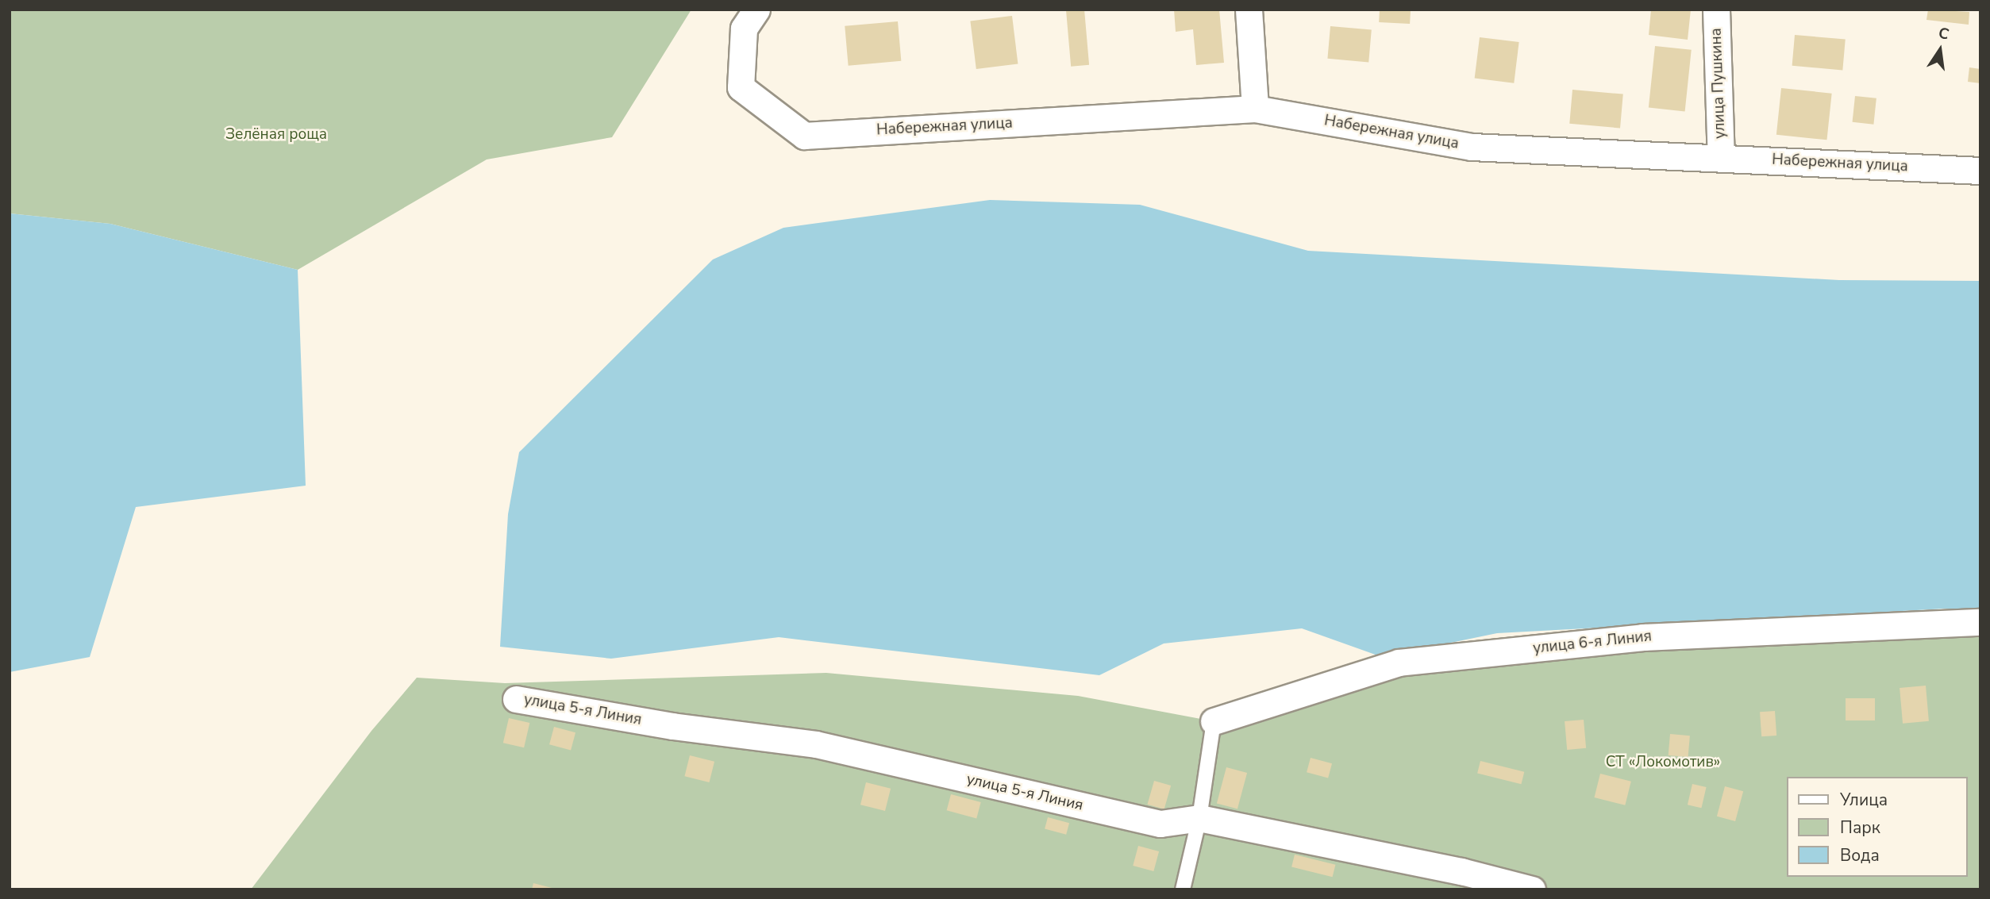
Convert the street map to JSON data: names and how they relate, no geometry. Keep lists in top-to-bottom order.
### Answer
{
  "streets": {
    "street": [
      "улица Пушкина",
      "Набережная улица",
      "улица 6-я Линия",
      "улица 5-я Линия"
    ]
  },
  "crossings": [
    ["улица Пушкина", "Набережная улица"]
  ],
  "parks": ["Зелёная роща", "СТ «Локомотив»"],
  "legend": ["Улица", "Парк", "Вода"],
  "north": "top"
}
